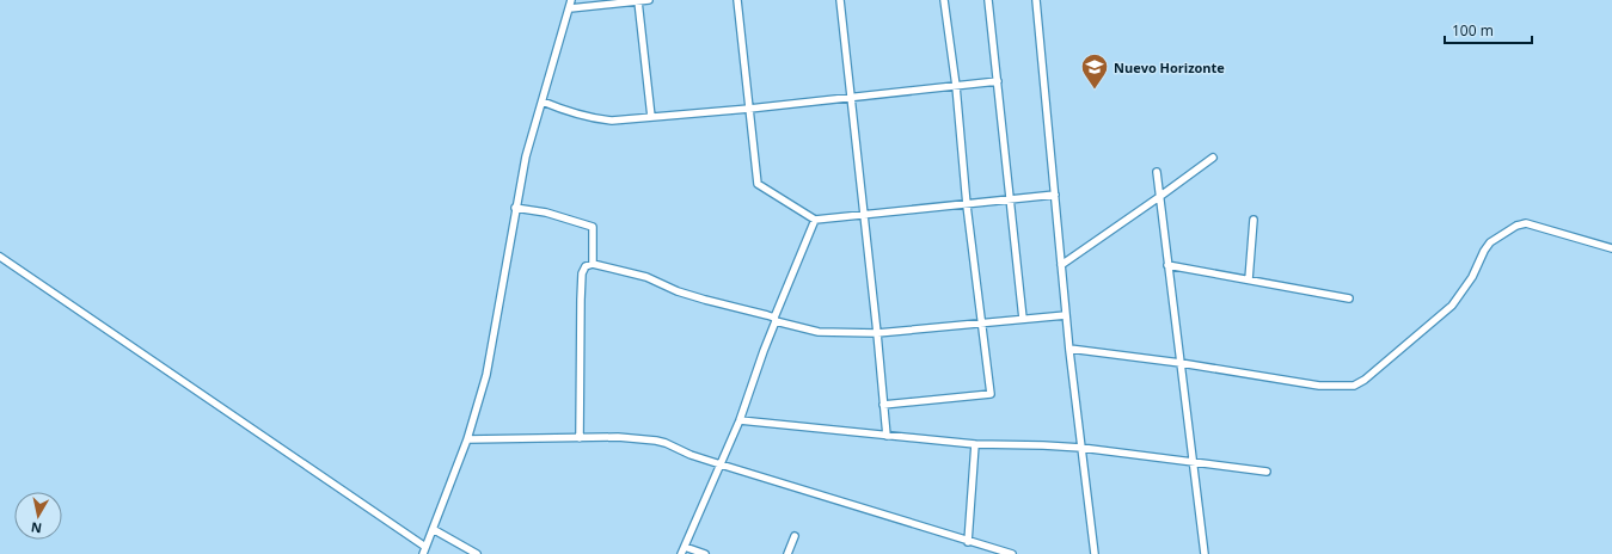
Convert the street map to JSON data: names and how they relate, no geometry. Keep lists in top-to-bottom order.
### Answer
{
  "places": {
    "school or university": ["Nuevo Horizonte"]
  },
  "scale_bar": "100 m",
  "north": "bottom"
}
